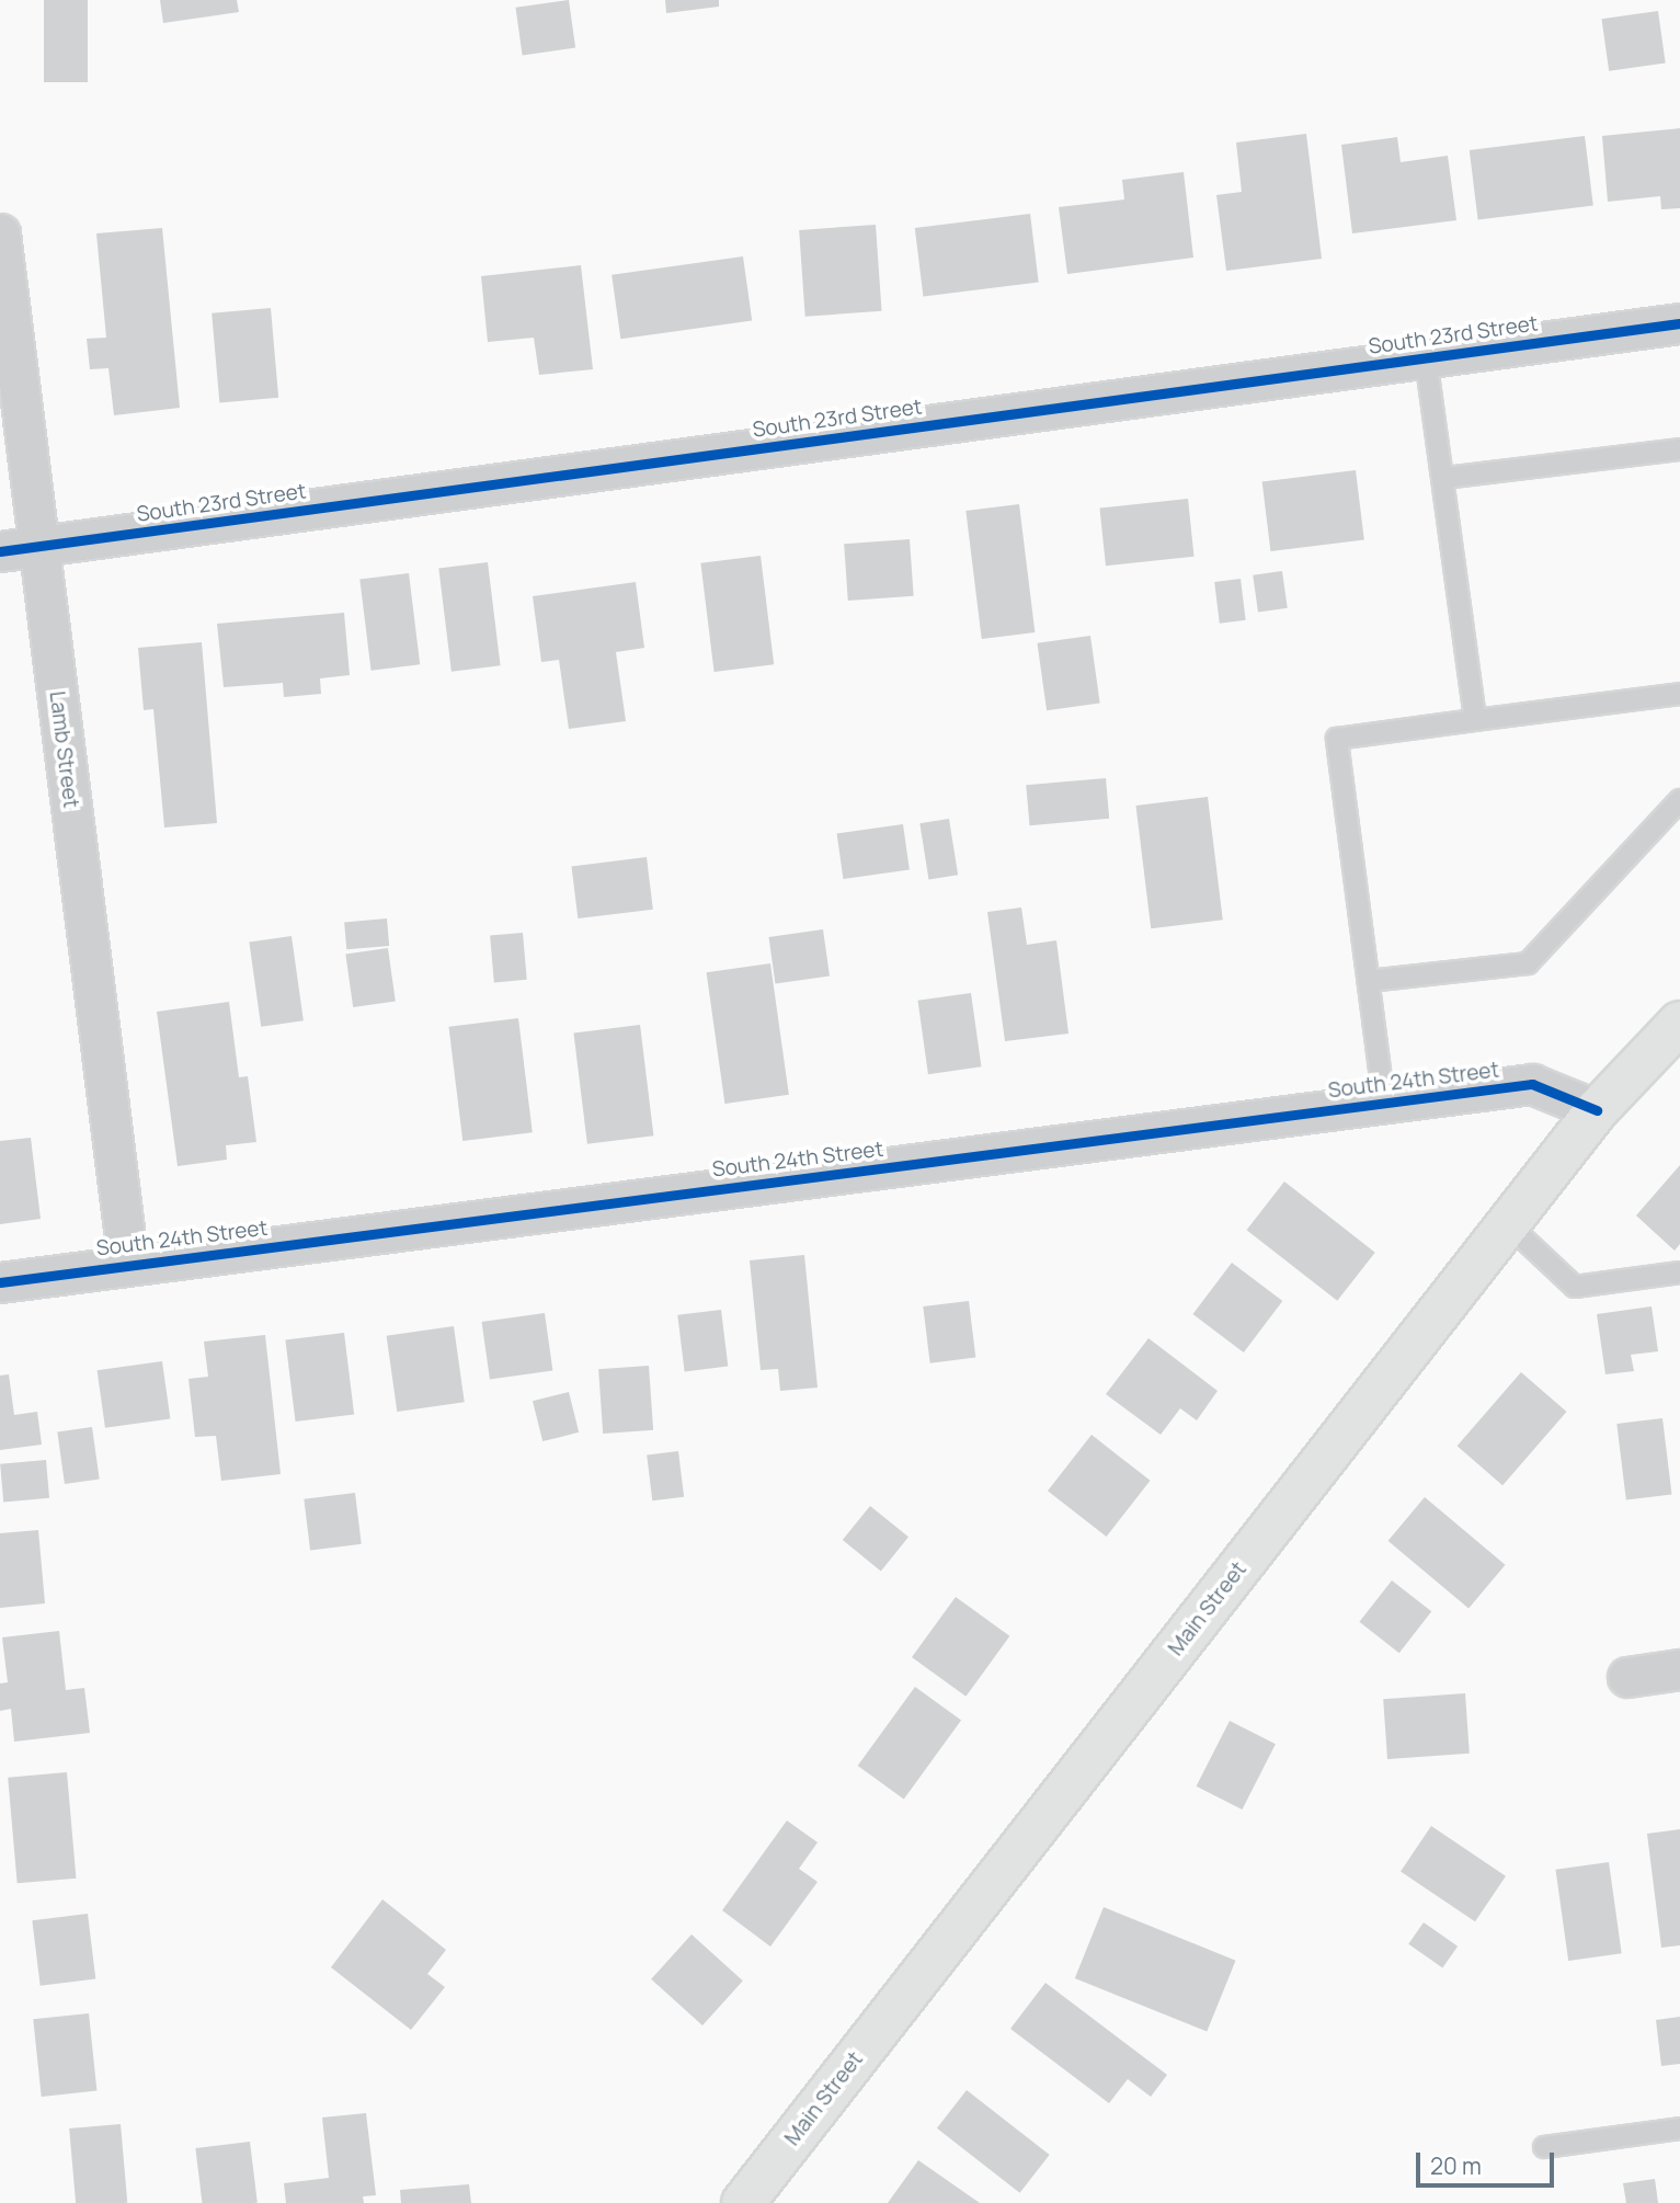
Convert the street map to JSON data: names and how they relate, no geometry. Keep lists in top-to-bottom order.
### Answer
{
  "streets": {
    "main road": ["Main Street"],
    "street": ["South 23rd Street", "Lamb Street", "South 24th Street"]
  },
  "crossings": [
    ["South 23rd Street", "Lamb Street"],
    ["Lamb Street", "South 24th Street"],
    ["South 24th Street", "Main Street"]
  ],
  "scale_bar": "20 m"
}
